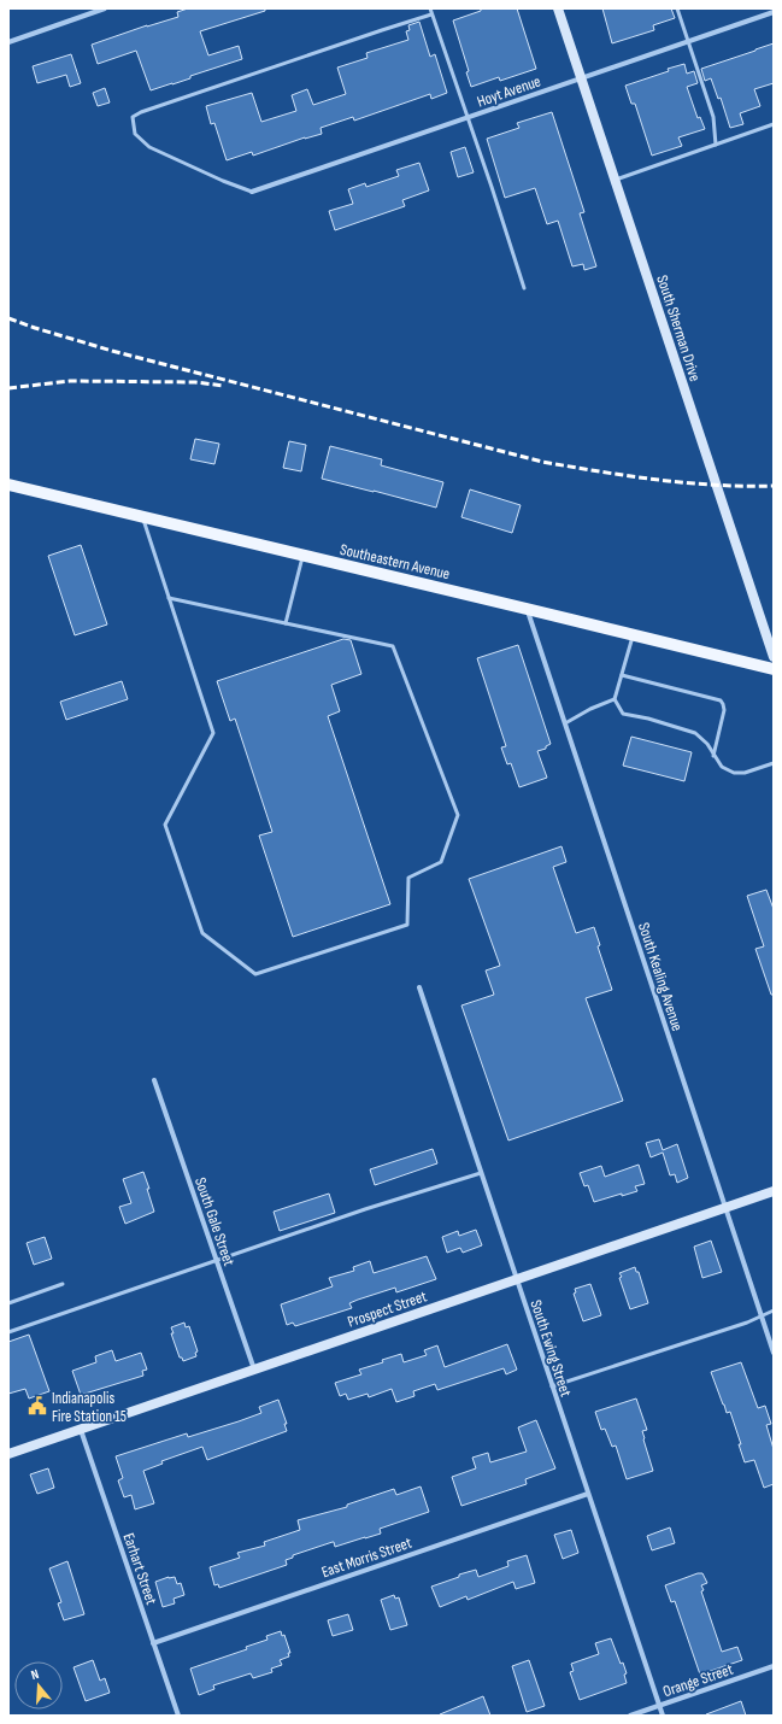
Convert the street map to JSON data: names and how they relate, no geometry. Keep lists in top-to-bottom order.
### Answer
{
  "streets": {
    "main road": ["South Sherman Drive", "Southeastern Avenue", "Prospect Street"],
    "street": [
      "Hoyt Avenue",
      "South Kealing Avenue",
      "South Gale Street",
      "South Ewing Street",
      "East Morris Street",
      "Earhart Street",
      "Orange Street"
    ]
  },
  "crossings": [
    ["Hoyt Avenue", "South Sherman Drive"],
    ["Southeastern Avenue", "South Kealing Avenue"],
    ["South Kealing Avenue", "Prospect Street"],
    ["South Gale Street", "Prospect Street"],
    ["Prospect Street", "South Ewing Street"],
    ["Prospect Street", "Earhart Street"],
    ["South Ewing Street", "East Morris Street"],
    ["South Ewing Street", "Orange Street"],
    ["East Morris Street", "Earhart Street"]
  ],
  "places": {
    "public building": ["Indianapolis Fire Station 15"]
  },
  "north": "top"
}
